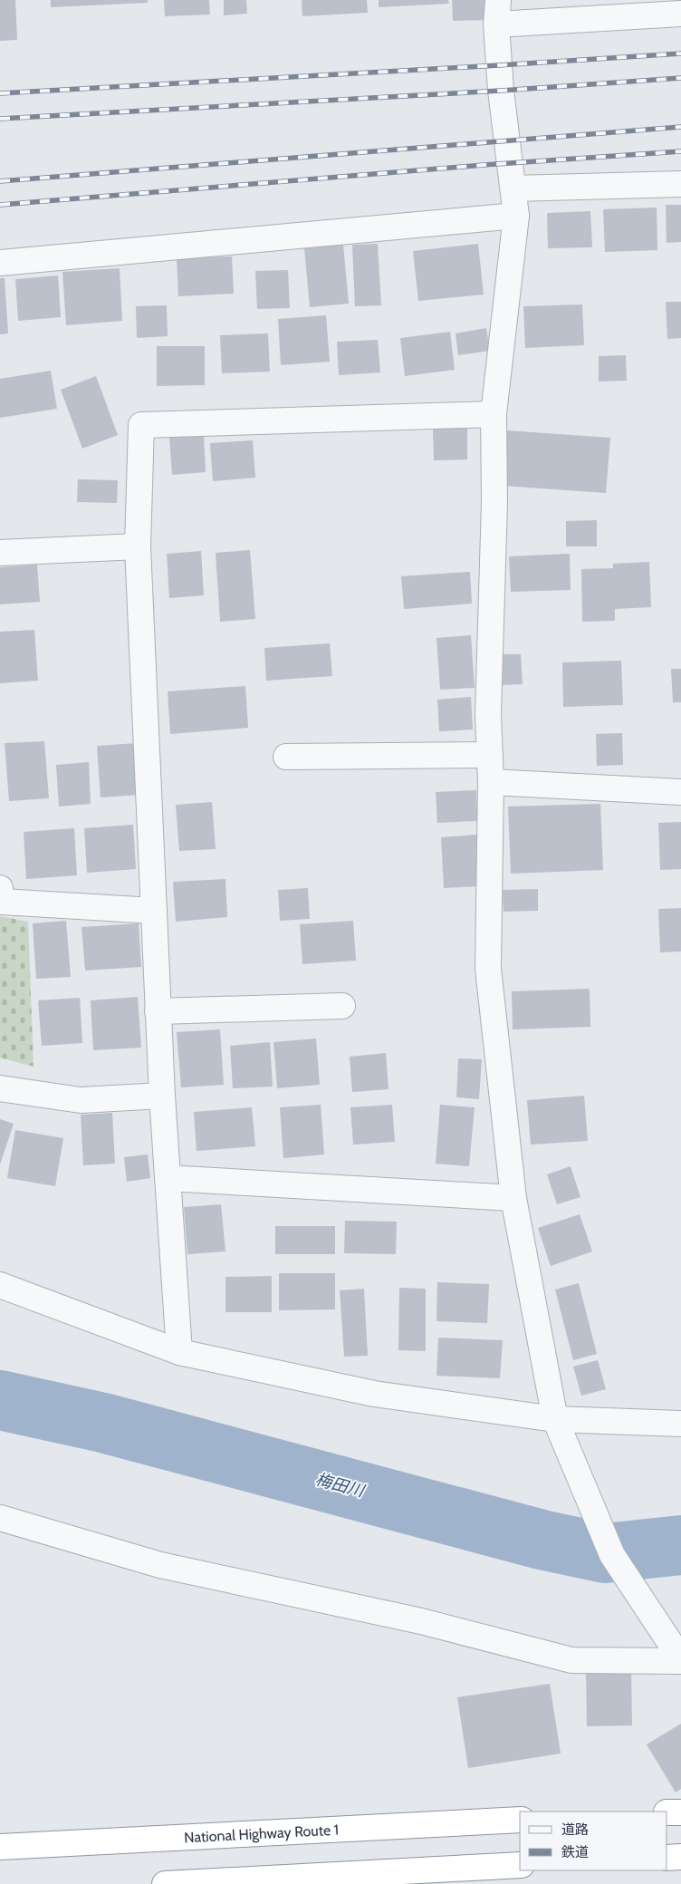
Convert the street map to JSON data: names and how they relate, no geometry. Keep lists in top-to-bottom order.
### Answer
{
  "streets": {
    "highway": ["National Highway Route 1"]
  },
  "water": ["梅田川"],
  "legend": ["道路", "鉄道"]
}
